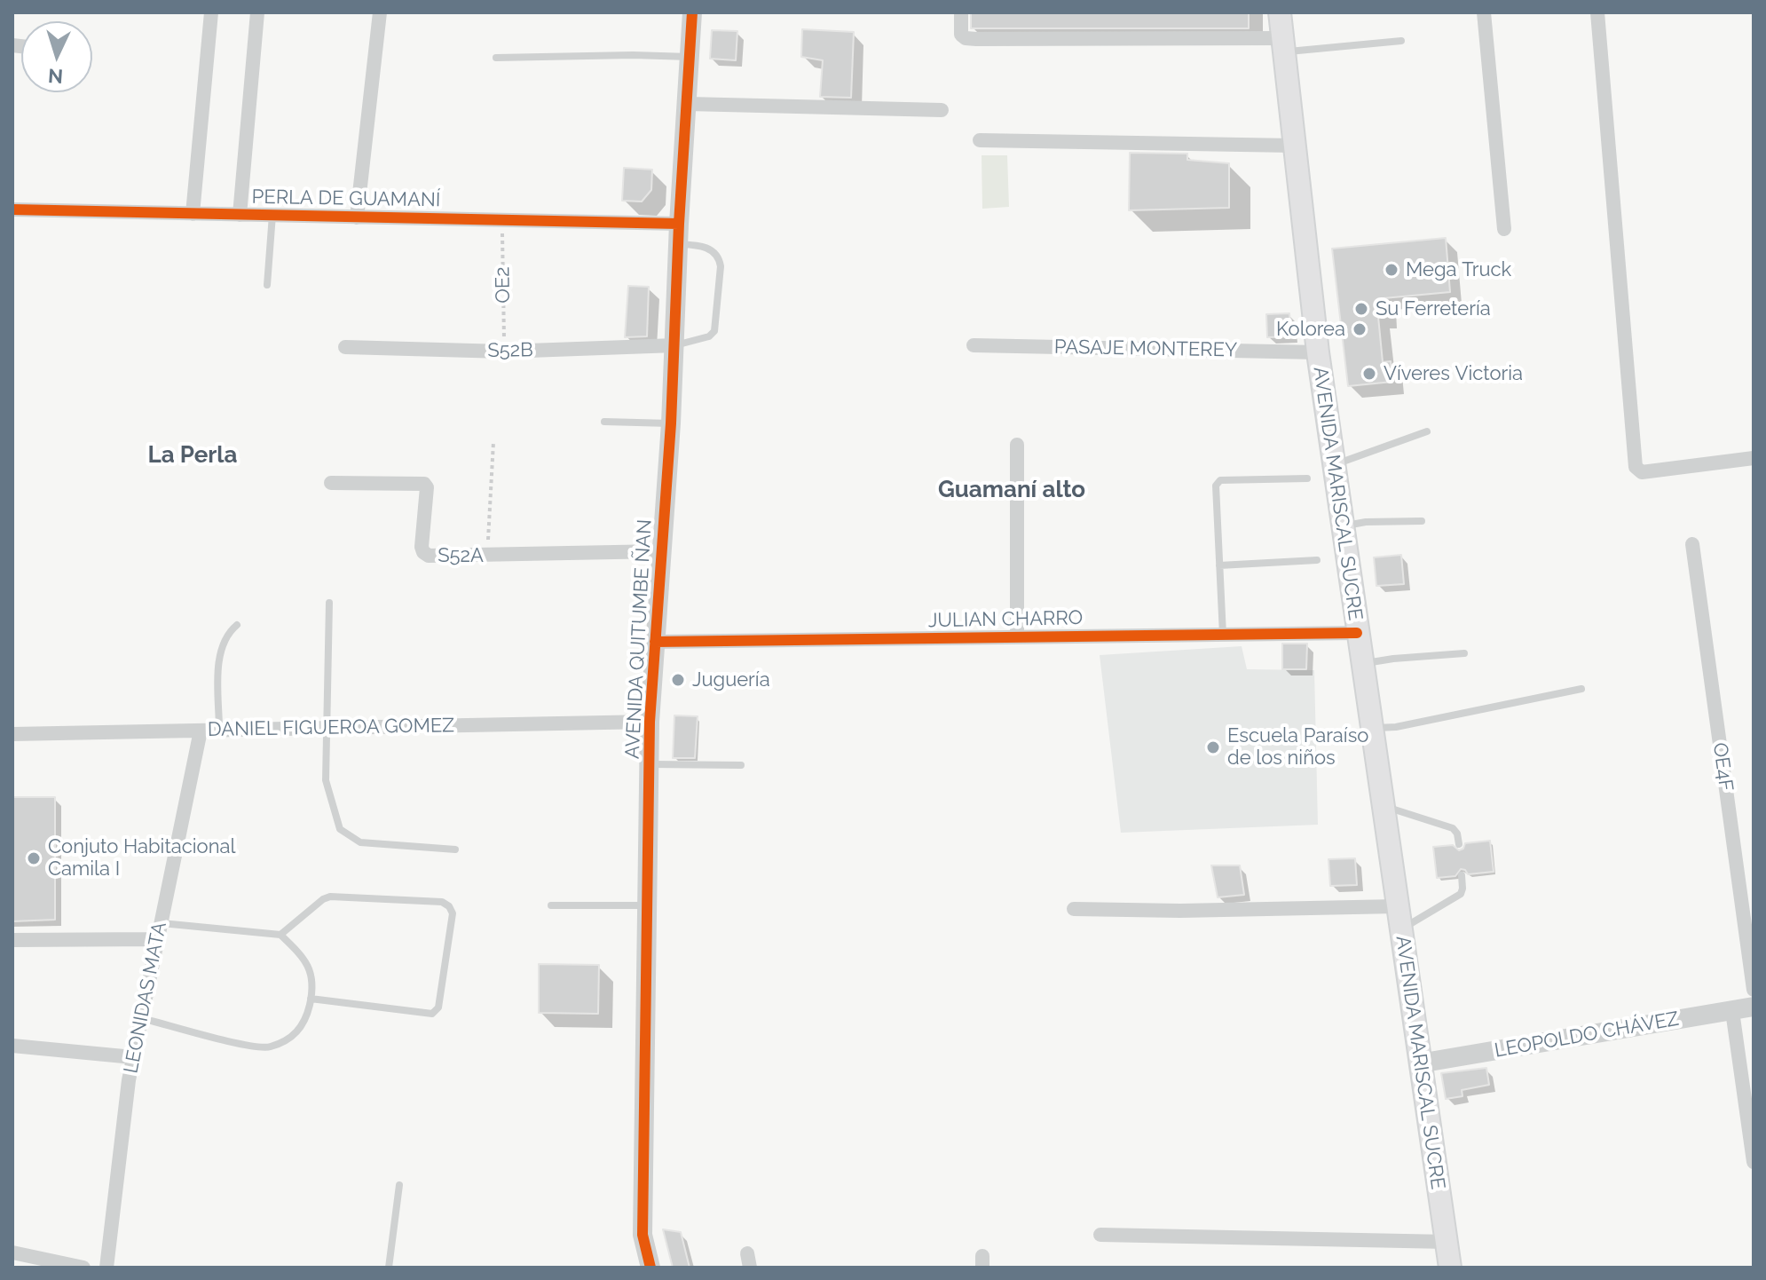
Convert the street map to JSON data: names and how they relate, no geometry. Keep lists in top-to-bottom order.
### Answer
{
  "streets": {
    "main road": ["AVENIDA MARISCAL SUCRE"],
    "street": [
      "PERLA DE GUAMANÍ",
      "PASAJE MONTEREY",
      "S52B",
      "S52A",
      "JULIAN CHARRO",
      "AVENIDA QUITUMBE ÑAN",
      "DANIEL FIGUEROA GOMEZ",
      "OE4F",
      "LEONIDAS MATA",
      "LEOPOLDO CHÁVEZ"
    ],
    "path": ["OE2"]
  },
  "crossings": [
    ["PERLA DE GUAMANÍ", "OE2"],
    ["PERLA DE GUAMANÍ", "AVENIDA QUITUMBE ÑAN"],
    ["OE2", "S52B"],
    ["PASAJE MONTEREY", "AVENIDA MARISCAL SUCRE"],
    ["S52B", "AVENIDA QUITUMBE ÑAN"],
    ["AVENIDA MARISCAL SUCRE", "JULIAN CHARRO"],
    ["AVENIDA MARISCAL SUCRE", "LEOPOLDO CHÁVEZ"],
    ["S52A", "AVENIDA QUITUMBE ÑAN"],
    ["JULIAN CHARRO", "AVENIDA QUITUMBE ÑAN"],
    ["AVENIDA QUITUMBE ÑAN", "DANIEL FIGUEROA GOMEZ"],
    ["DANIEL FIGUEROA GOMEZ", "LEONIDAS MATA"]
  ],
  "districts": ["La Perla", "Guamaní alto"],
  "places": [
    "Mega Truck",
    "Su Ferretería",
    "Kolorea",
    "Víveres Victoria",
    "Juguería",
    "Escuela Paraíso de los niños",
    "Conjuto Habitacional Camila I"
  ],
  "north": "bottom"
}
